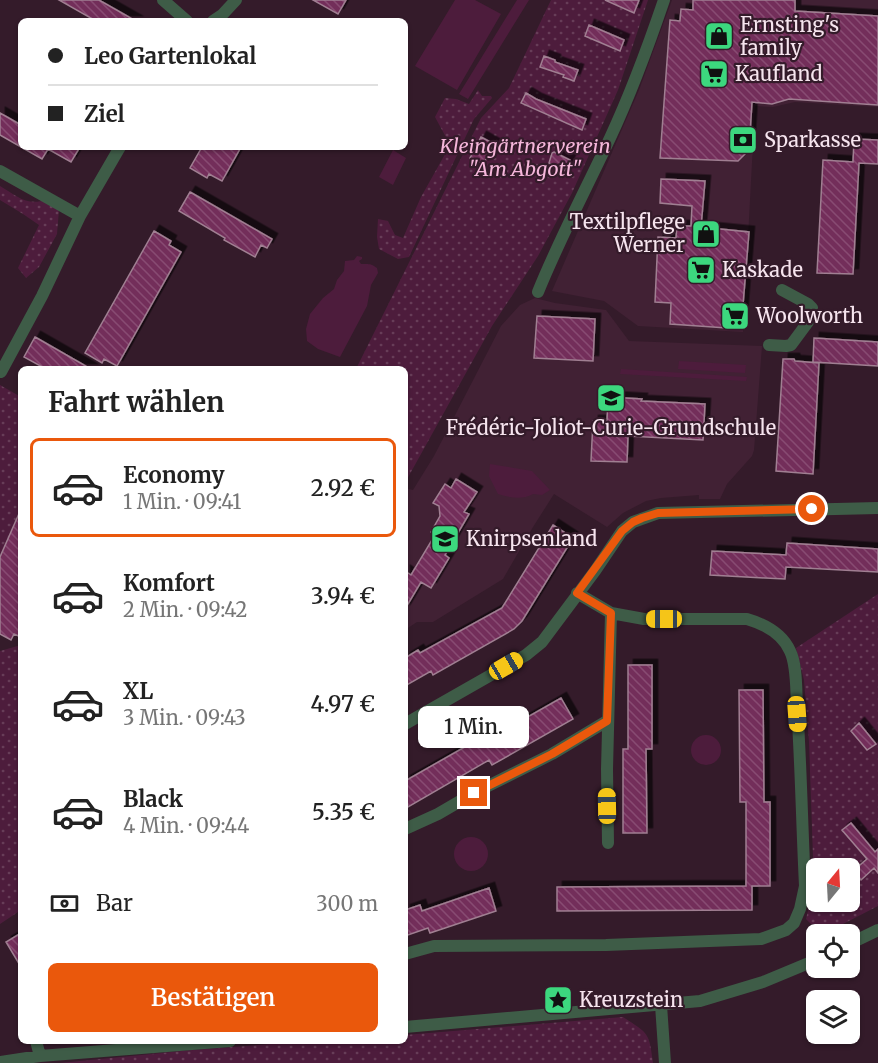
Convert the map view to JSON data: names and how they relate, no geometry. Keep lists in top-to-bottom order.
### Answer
{
  "parks": ["Kleingärtnerverein \"Am Abgott\""],
  "places": {
    "shop": ["Ernsting's family", "Textilpflege Werner"],
    "supermarket": ["Kaufland", "Kaskade", "Woolworth"],
    "bank": ["Sparkasse"],
    "school or university": ["Frédéric-Joliot-Curie-Grundschule", "Knirpsenland"],
    "place": ["Kreuzstein"]
  },
  "north": "top",
  "page": {
    "banner": ["Leo Gartenlokal", "Ziel"],
    "heading": "Fahrt wählen",
    "list": [
      {
        "name": "Economy",
        "note": "1 Min. · 09:41",
        "value": "2.92 €"
      },
      {
        "name": "Komfort",
        "note": "2 Min. · 09:42",
        "value": "3.94 €"
      },
      {
        "name": "XL",
        "note": "3 Min. · 09:43",
        "value": "4.97 €"
      },
      {
        "name": "Black",
        "note": "4 Min. · 09:44",
        "value": "5.35 €"
      }
    ],
    "bubble": "1 Min.",
    "pay": ["Bar", "300 m"],
    "buttons": "Bestätigen"
  }
}
